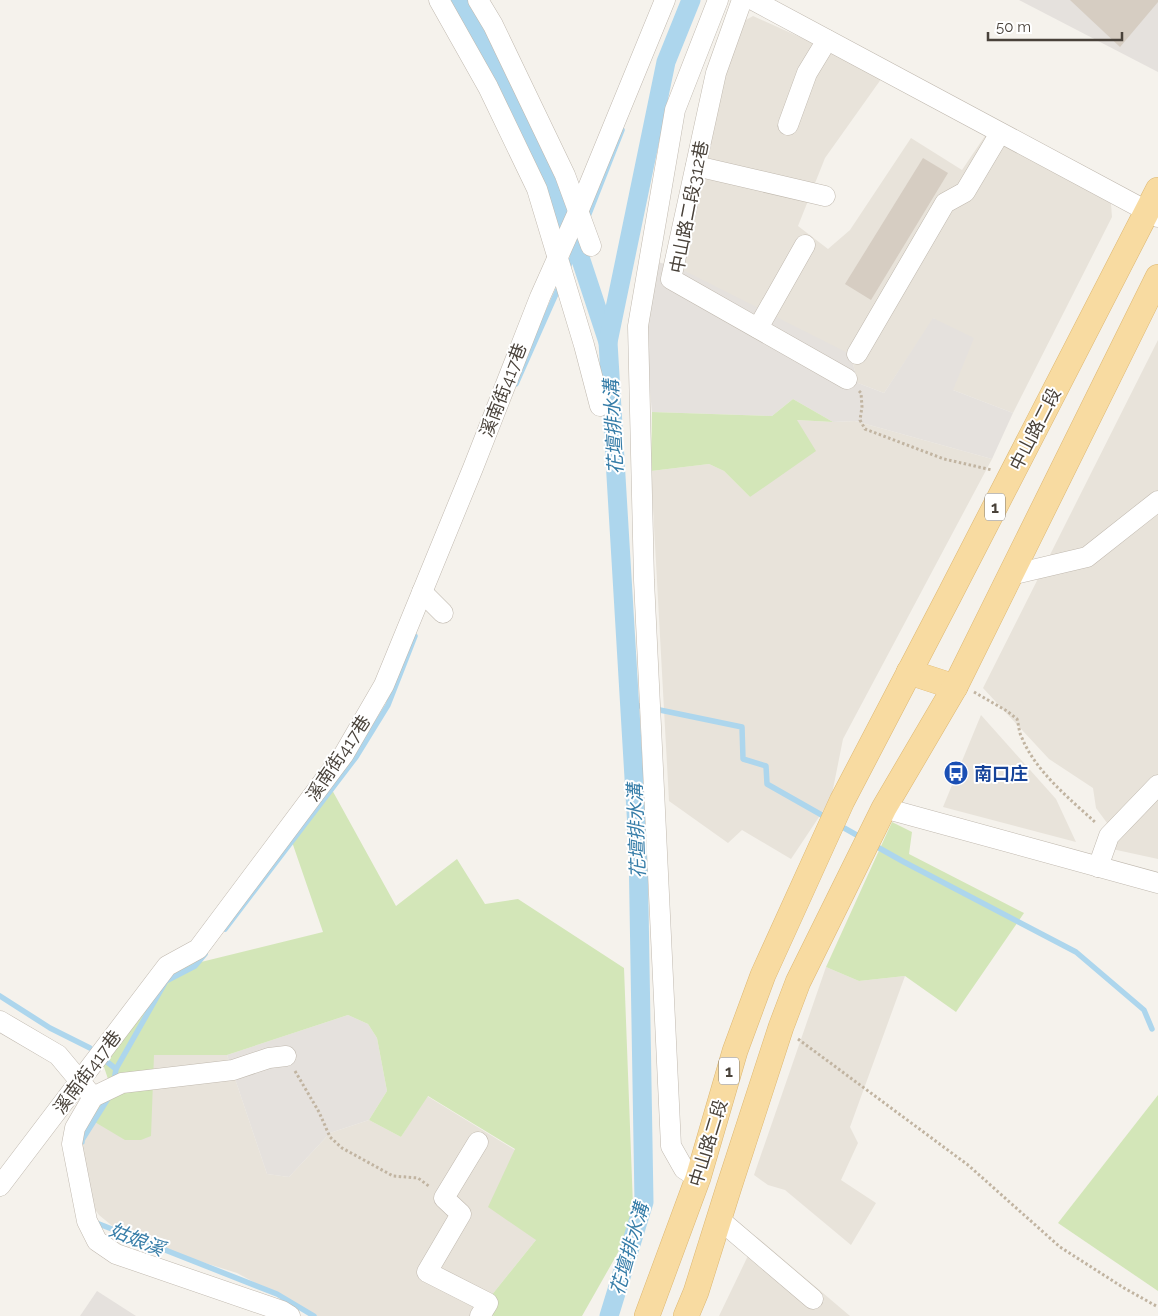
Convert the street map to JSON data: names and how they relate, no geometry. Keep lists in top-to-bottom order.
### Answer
{
  "streets": {
    "main road": ["中山路二段", "1"],
    "street": ["中山路二段312巷", "溪南街417巷"]
  },
  "crossings": [
    ["中山路二段", "1"]
  ],
  "water": ["花壇排水溝", "姑娘溪"],
  "places": {
    "bus stop": ["南口庄"]
  },
  "scale_bar": "50 m"
}
